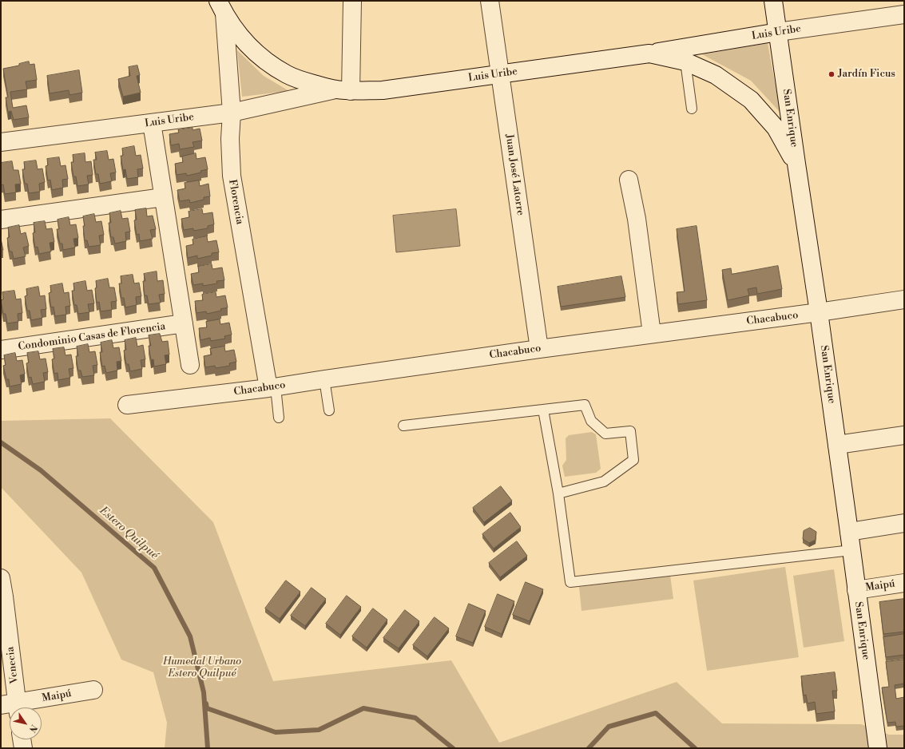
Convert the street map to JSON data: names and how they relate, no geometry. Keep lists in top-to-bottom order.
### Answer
{
  "streets": {
    "street": [
      "Luis Uribe",
      "San Enrique",
      "Juan José Latorre",
      "Florencia",
      "Chacabuco",
      "Condominio Casas de Florencia",
      "Maipú",
      "Venecia"
    ]
  },
  "crossings": [
    ["Luis Uribe", "San Enrique"],
    ["Luis Uribe", "Juan José Latorre"],
    ["Luis Uribe", "Florencia"],
    ["San Enrique", "Chacabuco"],
    ["San Enrique", "Maipú"],
    ["Juan José Latorre", "Chacabuco"],
    ["Florencia", "Chacabuco"],
    ["Maipú", "Venecia"]
  ],
  "water": ["Estero Quilpué"],
  "parks": ["Humedal Urbano Estero Quilpué"],
  "places": ["Jardín Ficus"],
  "north": "bottom right"
}
